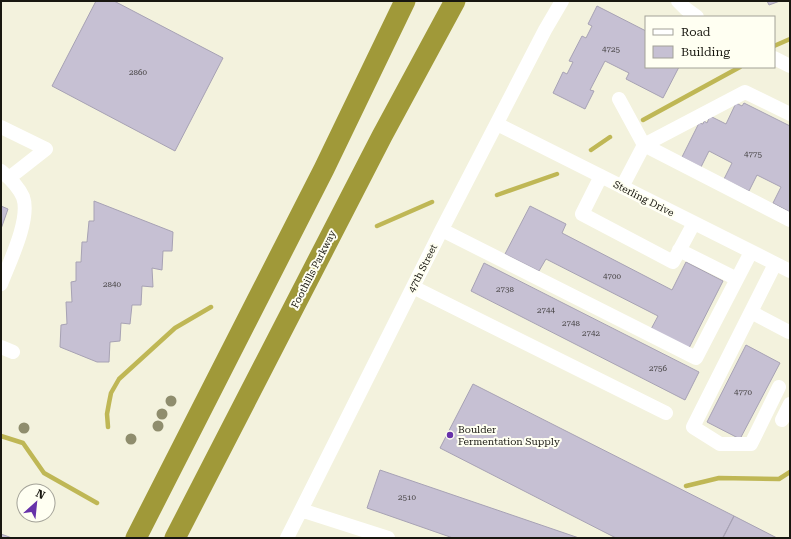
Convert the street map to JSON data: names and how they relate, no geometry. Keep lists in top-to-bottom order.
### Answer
{
  "streets": {
    "highway": ["Foothills Parkway"],
    "street": ["Sterling Drive", "47th Street"]
  },
  "crossings": [
    ["Sterling Drive", "47th Street"]
  ],
  "places": ["Boulder Fermentation Supply"],
  "house_numbers": [
    "4725",
    "2860",
    "4775",
    "4700",
    "2840",
    "2738",
    "2744",
    "2748",
    "2742",
    "2756",
    "4770",
    "2510"
  ],
  "legend": ["Road", "Building"],
  "north": "top right"
}
